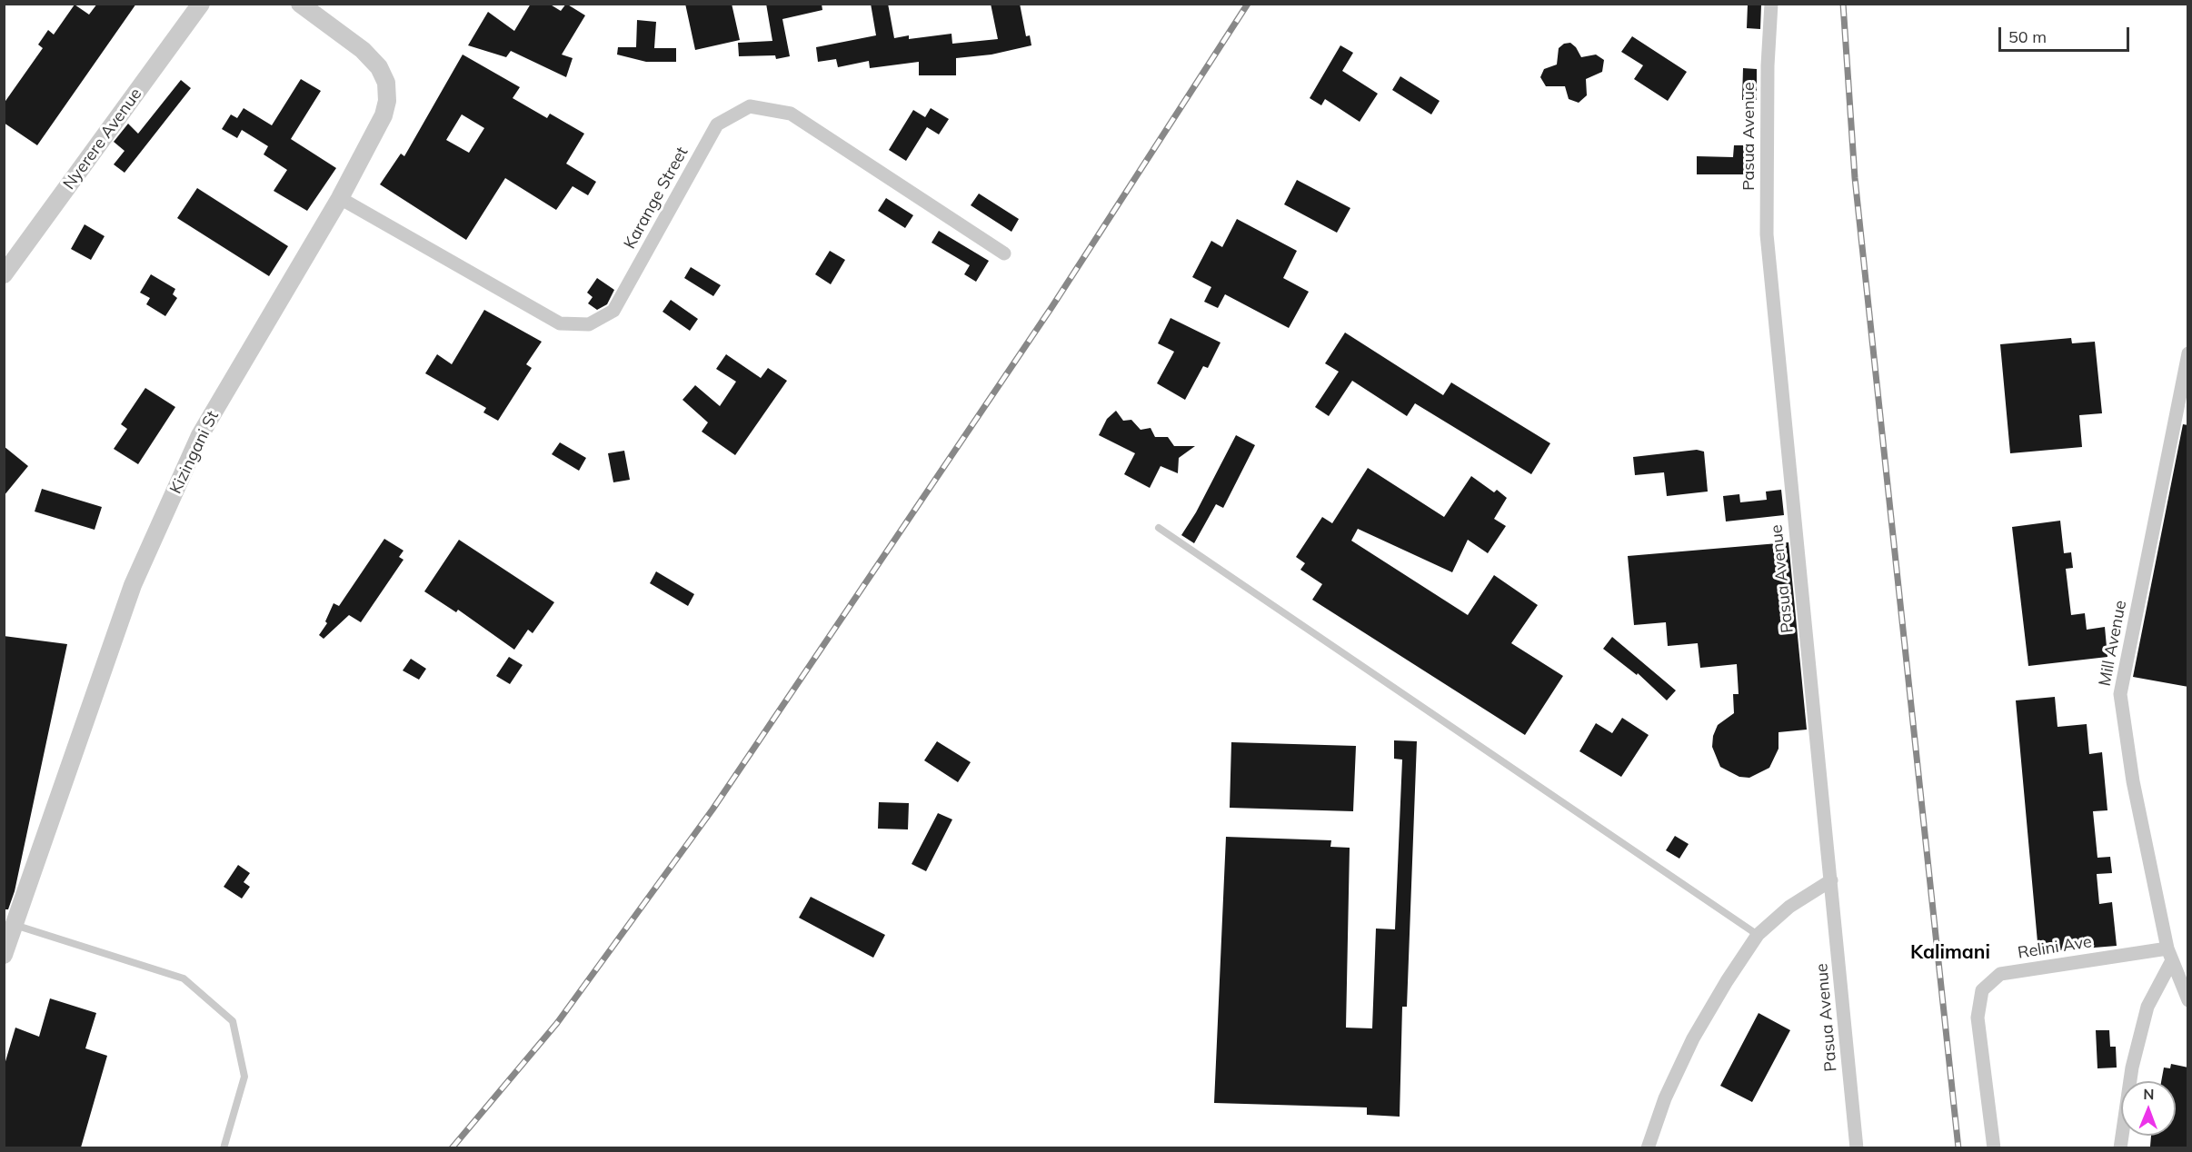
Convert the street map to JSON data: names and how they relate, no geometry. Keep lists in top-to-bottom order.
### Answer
{
  "streets": {
    "street": [
      "Pasua Avenue",
      "Nyerere Avenue",
      "Karange Street",
      "Kizingani St",
      "Mill Avenue",
      "Relini Ave"
    ]
  },
  "crossings": [
    ["Karange Street", "Kizingani St"],
    ["Mill Avenue", "Relini Ave"]
  ],
  "districts": ["Kalimani"],
  "scale_bar": "50 m",
  "north": "top"
}
